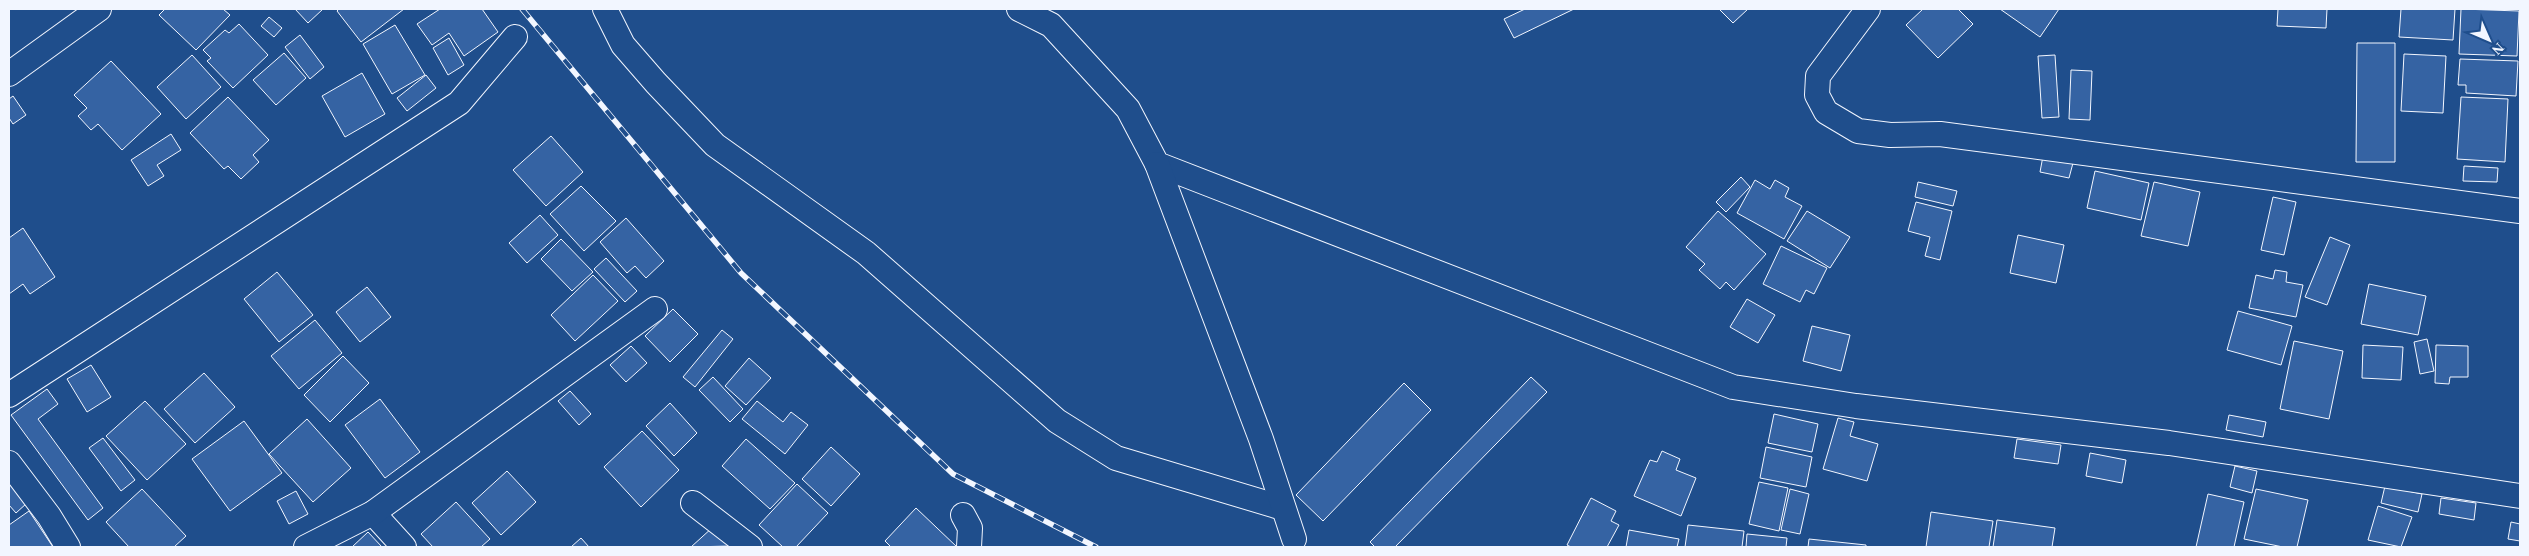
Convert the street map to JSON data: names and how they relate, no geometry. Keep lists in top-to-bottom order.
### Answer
{
  "north": "bottom right"
}
